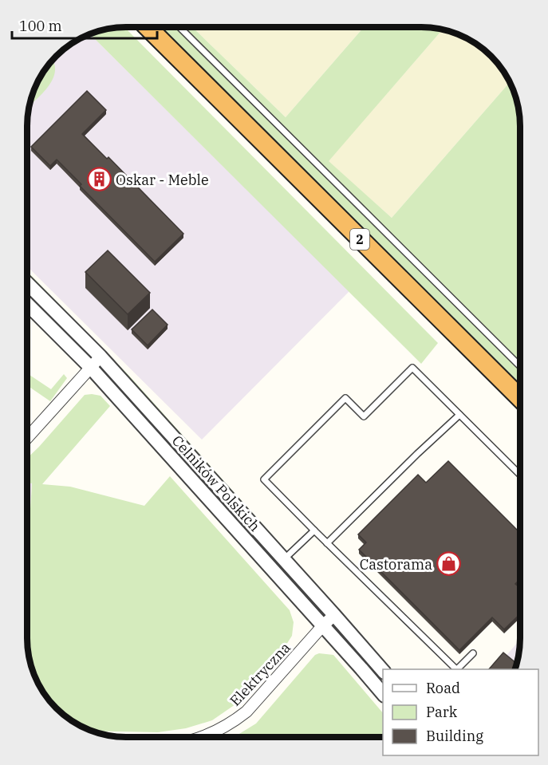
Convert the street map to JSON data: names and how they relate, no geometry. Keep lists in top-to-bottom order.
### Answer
{
  "streets": {
    "highway": ["2"],
    "street": ["Celników Polskich", "Elektryczna"]
  },
  "crossings": [
    ["Celników Polskich", "Elektryczna"]
  ],
  "places": {
    "building": ["Oskar - Meble"],
    "shop": ["Castorama"]
  },
  "legend": ["Road", "Park", "Building"],
  "scale_bar": "100 m"
}
